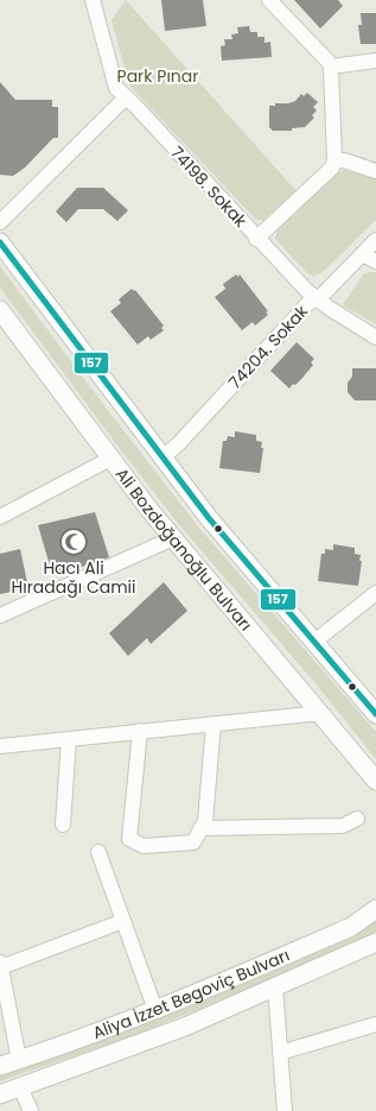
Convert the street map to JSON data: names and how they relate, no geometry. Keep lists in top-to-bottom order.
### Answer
{
  "streets": {
    "main road": ["Ali Bozdoğanoğlu Bulvarı", "Aliya İzzet Begoviç Bulvarı"],
    "street": ["74198. Sokak", "74204. Sokak"]
  },
  "crossings": [
    ["74198. Sokak", "74204. Sokak"]
  ],
  "parks": ["Park Pınar"],
  "places": {
    "mosque": ["Hacı Ali Hıradağı Camii"]
  },
  "lines": ["transit line 157"]
}
